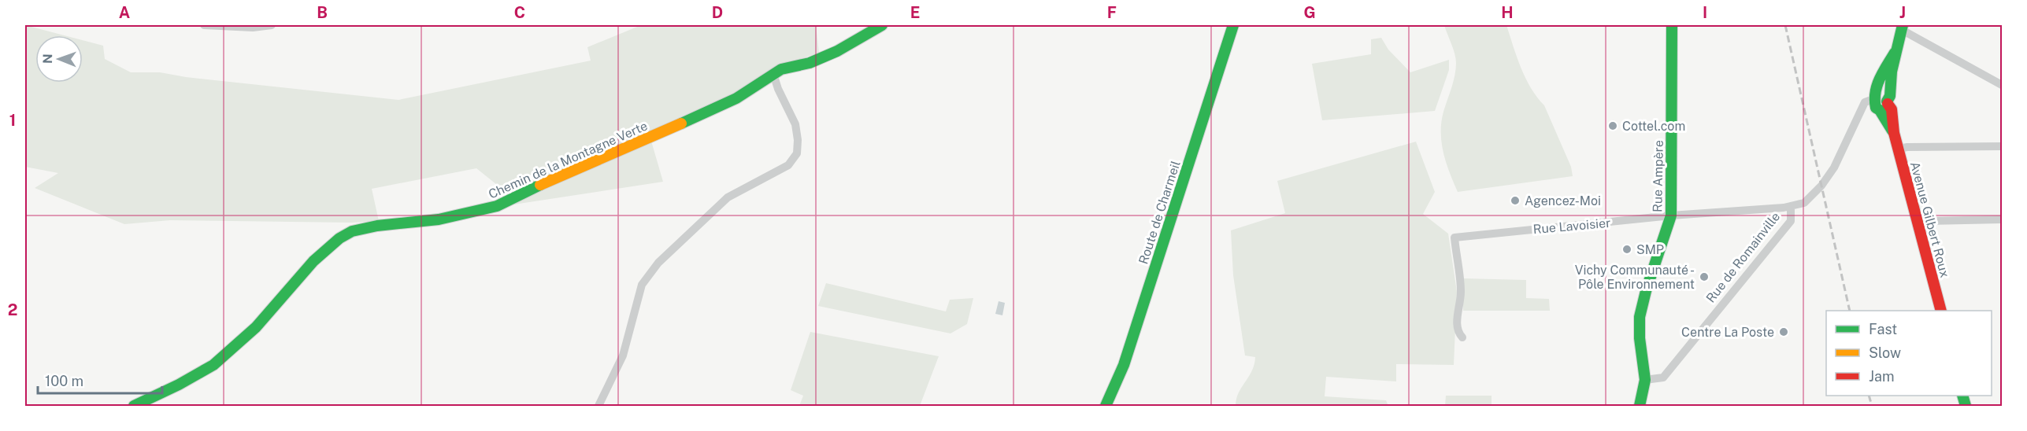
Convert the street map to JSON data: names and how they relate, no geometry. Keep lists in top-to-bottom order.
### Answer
{
  "streets": {
    "main road": [
      "Chemin de la Montagne Verte",
      "Rue Ampère",
      "Route de Charmeil",
      "Avenue Gilbert Roux"
    ],
    "street": ["Rue Lavoisier", "Rue de Romainville"]
  },
  "crossings": [
    ["Rue Ampère", "Rue Lavoisier"],
    ["Rue Ampère", "Rue de Romainville"],
    ["Avenue Gilbert Roux", "Rue de Romainville"],
    ["Rue Lavoisier", "Rue de Romainville"]
  ],
  "places": [
    "Cottel.com",
    "Agencez-Moi",
    "SMP",
    "Vichy Communauté - Pôle Environnement",
    "Centre La Poste"
  ],
  "legend": ["Fast", "Slow", "Jam"],
  "scale_bar": "100 m",
  "north": "left",
  "grid": {
    "columns": [
      "A",
      "B",
      "C",
      "D",
      "E",
      "F",
      "G",
      "H",
      "I",
      "J"
    ],
    "rows": ["1", "2"]
  }
}
